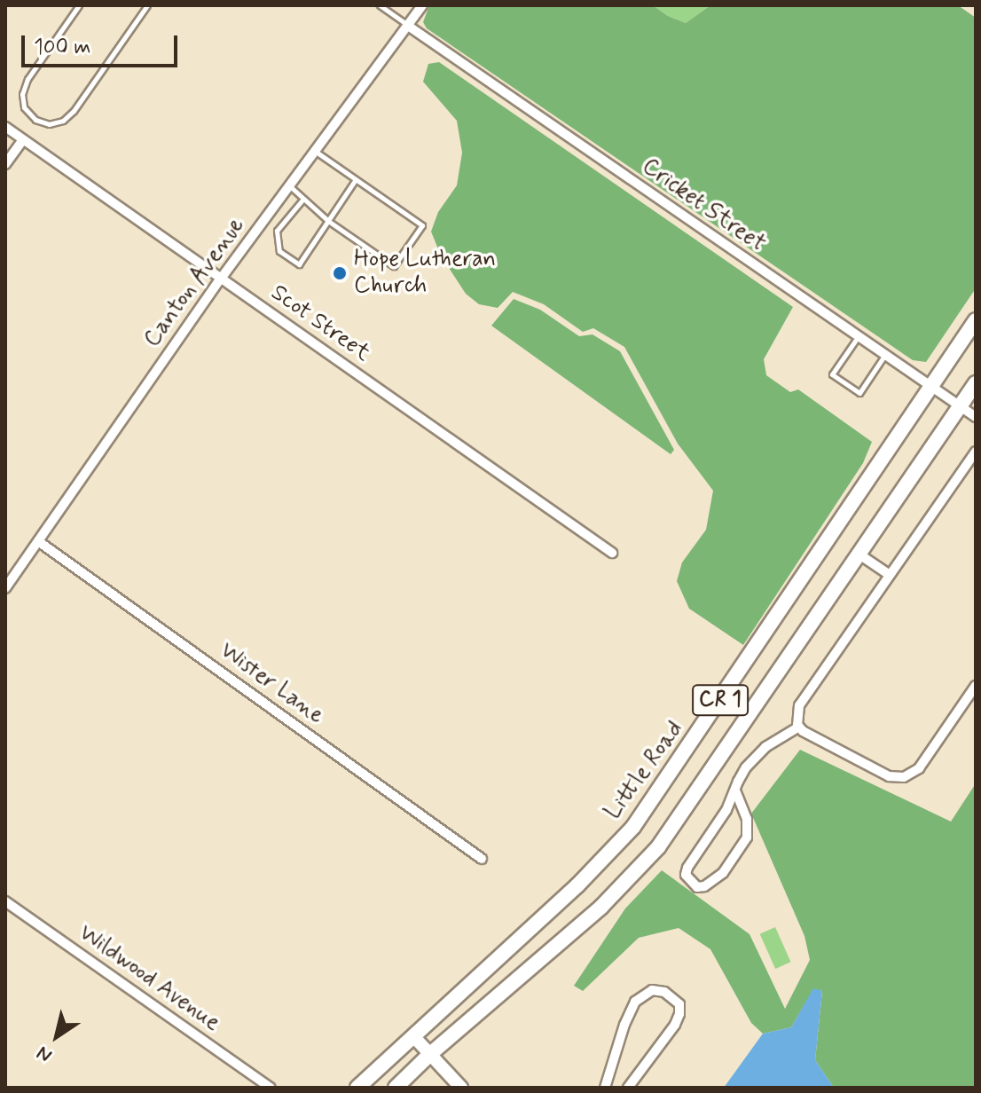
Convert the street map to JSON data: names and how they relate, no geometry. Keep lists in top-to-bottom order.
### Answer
{
  "streets": {
    "main road": ["CR 1", "Little Road"],
    "street": [
      "Cricket Street",
      "Canton Avenue",
      "Scot Street",
      "Wister Lane",
      "Wildwood Avenue"
    ]
  },
  "crossings": [
    ["Cricket Street", "Canton Avenue"],
    ["Cricket Street", "CR 1"],
    ["Cricket Street", "Little Road"],
    ["Canton Avenue", "Scot Street"],
    ["Canton Avenue", "Wister Lane"]
  ],
  "places": ["Hope Lutheran Church"],
  "scale_bar": "100 m",
  "north": "bottom left"
}
